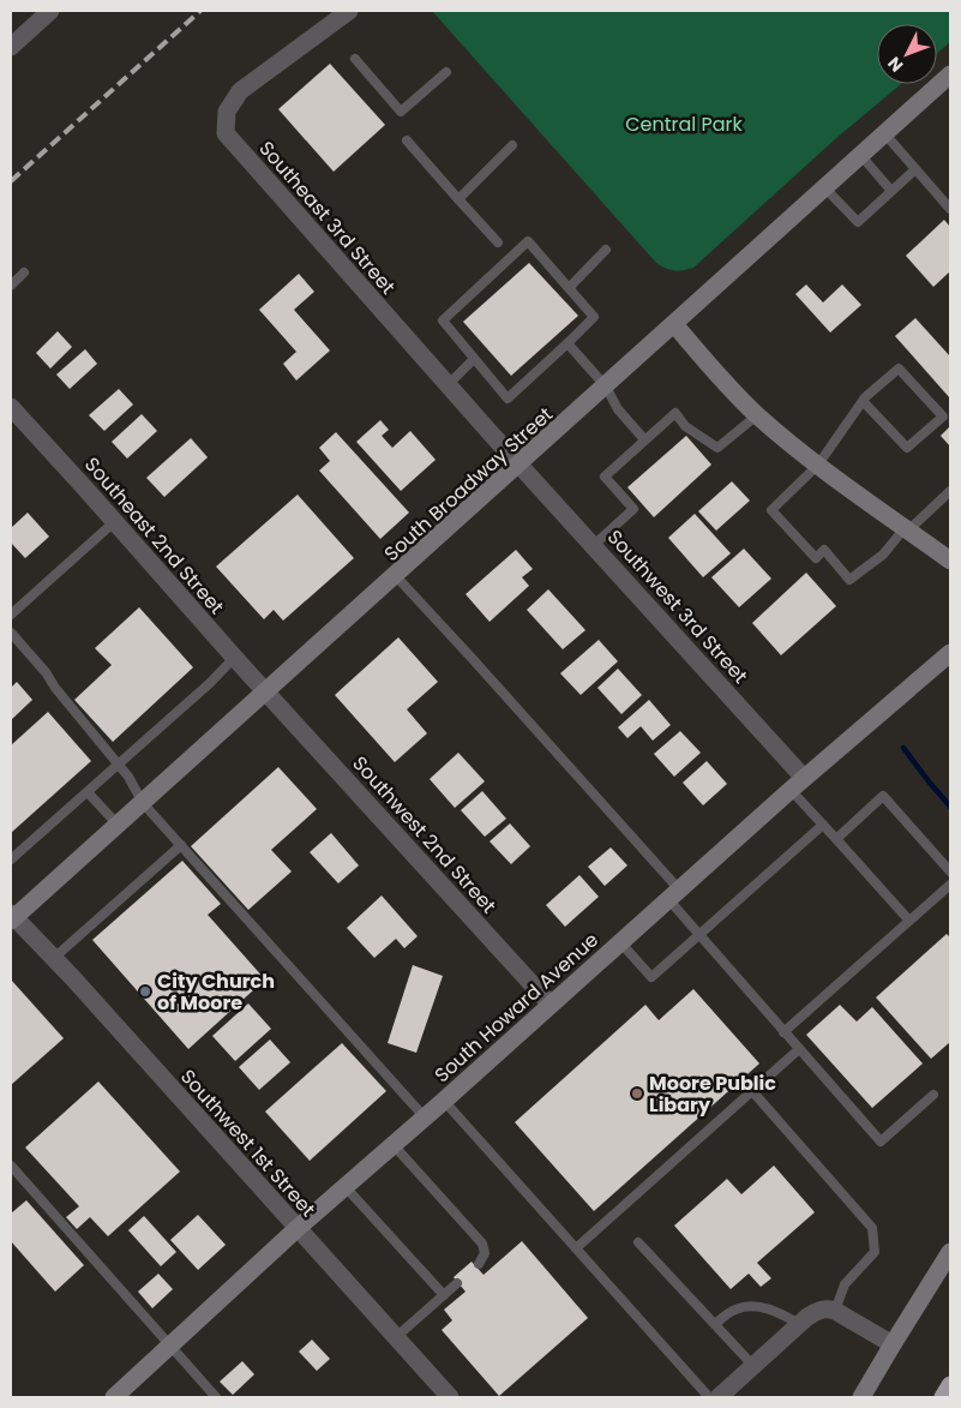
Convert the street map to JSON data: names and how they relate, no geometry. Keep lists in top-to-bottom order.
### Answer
{
  "streets": {
    "main road": ["South Broadway Street", "South Howard Avenue"],
    "street": [
      "Southeast 3rd Street",
      "Southeast 2nd Street",
      "Southwest 3rd Street",
      "Southwest 2nd Street",
      "Southwest 1st Street"
    ]
  },
  "crossings": [
    ["Southeast 3rd Street", "South Broadway Street"],
    ["Southeast 3rd Street", "Southwest 3rd Street"],
    ["South Broadway Street", "Southeast 2nd Street"],
    ["South Broadway Street", "Southwest 3rd Street"],
    ["South Broadway Street", "Southwest 2nd Street"],
    ["South Broadway Street", "Southwest 1st Street"],
    ["Southeast 2nd Street", "Southwest 2nd Street"],
    ["Southwest 3rd Street", "South Howard Avenue"],
    ["Southwest 2nd Street", "South Howard Avenue"],
    ["South Howard Avenue", "Southwest 1st Street"]
  ],
  "parks": ["Central Park"],
  "places": ["City Church of Moore", "Moore Public Libary"],
  "north": "bottom left"
}
